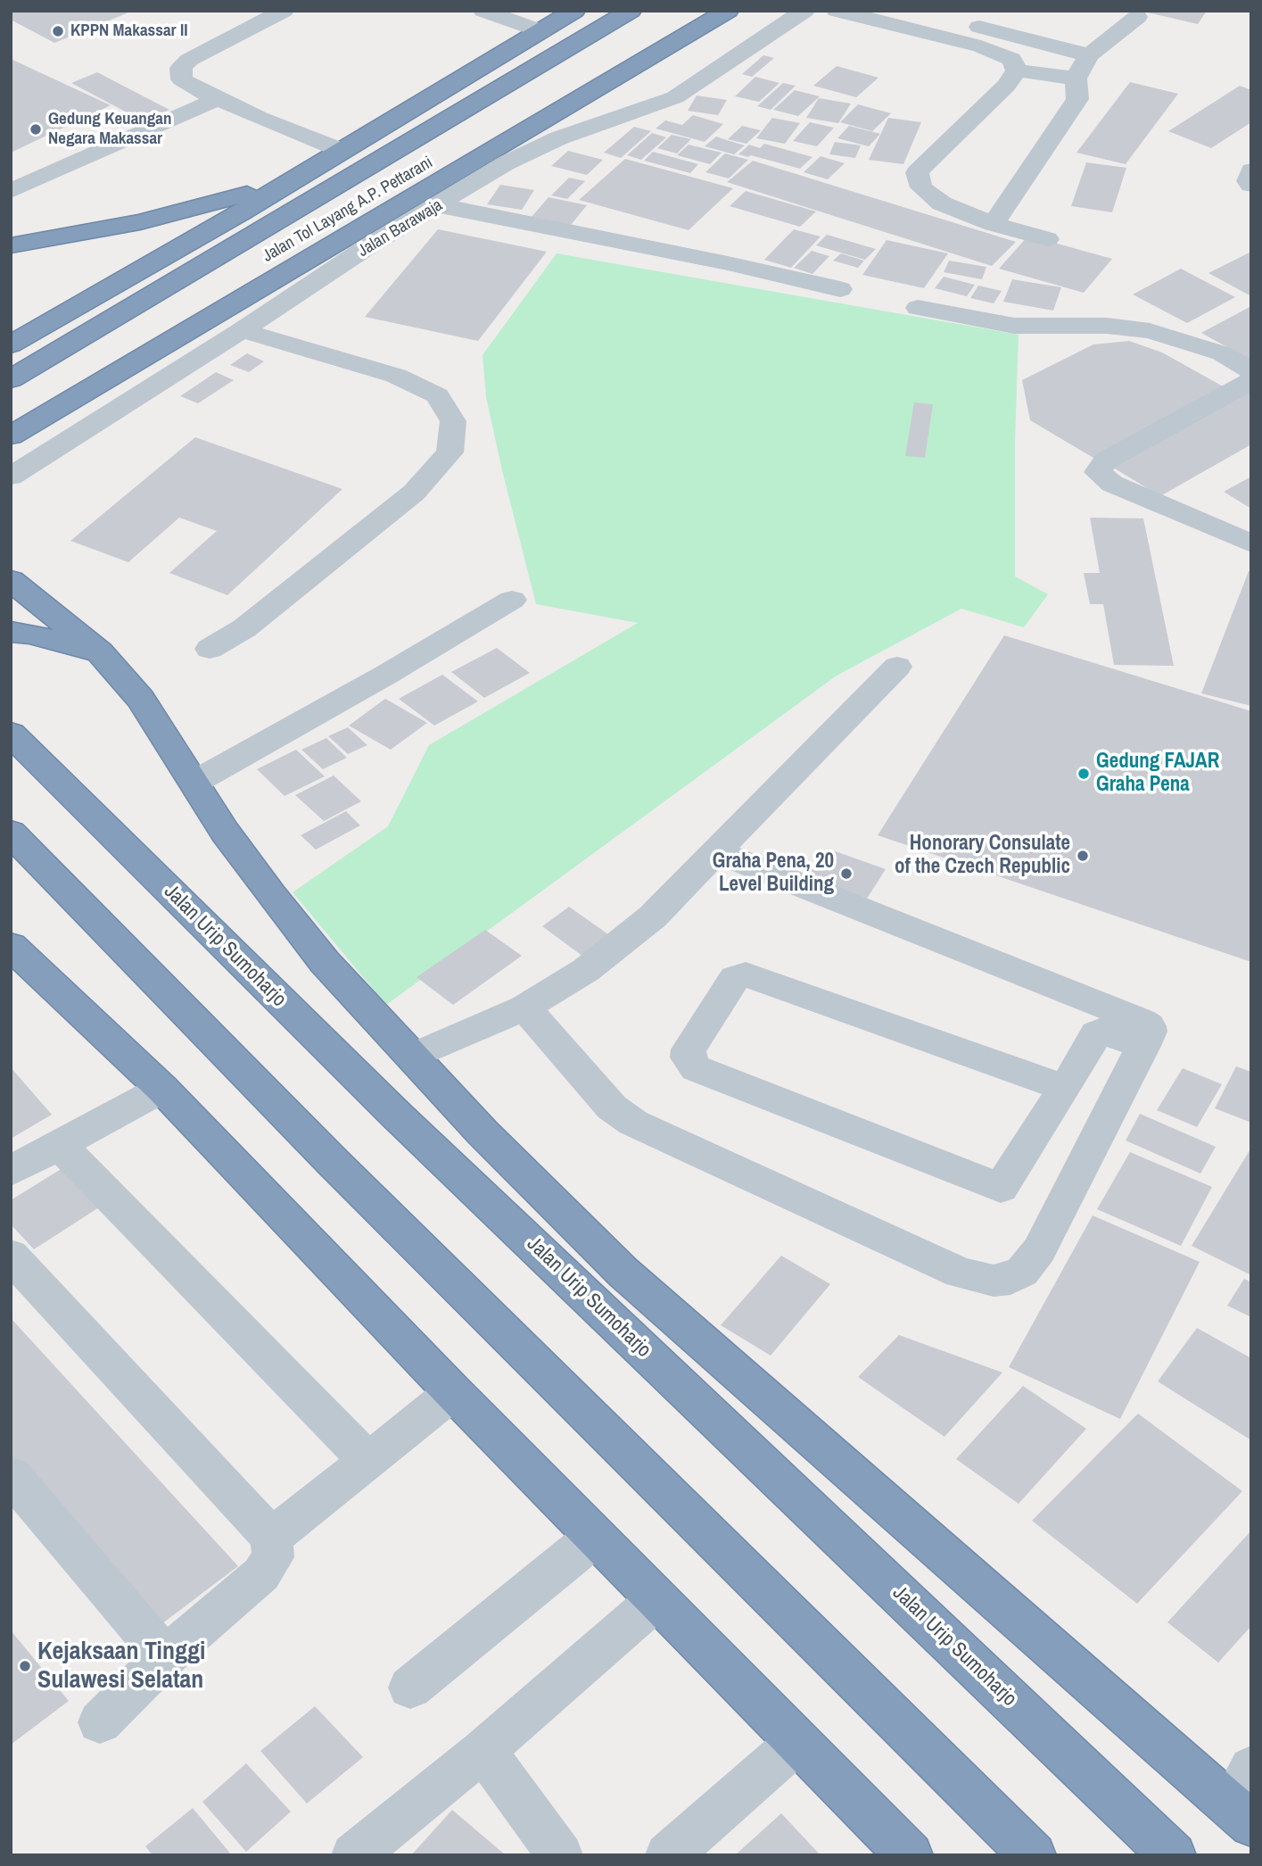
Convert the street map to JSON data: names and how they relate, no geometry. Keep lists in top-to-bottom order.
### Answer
{
  "streets": {
    "highway": ["Jalan Tol Layang A.P. Pettarani", "Jalan Urip Sumoharjo"],
    "street": ["Jalan Barawaja"]
  },
  "places": [
    "KPPN Makassar II",
    "Gedung Keuangan Negara Makassar",
    "Gedung FAJAR Graha Pena",
    "Honorary Consulate of the Czech Republic",
    "Graha Pena, 20 Level Building",
    "Kejaksaan Tinggi Sulawesi Selatan"
  ]
}
